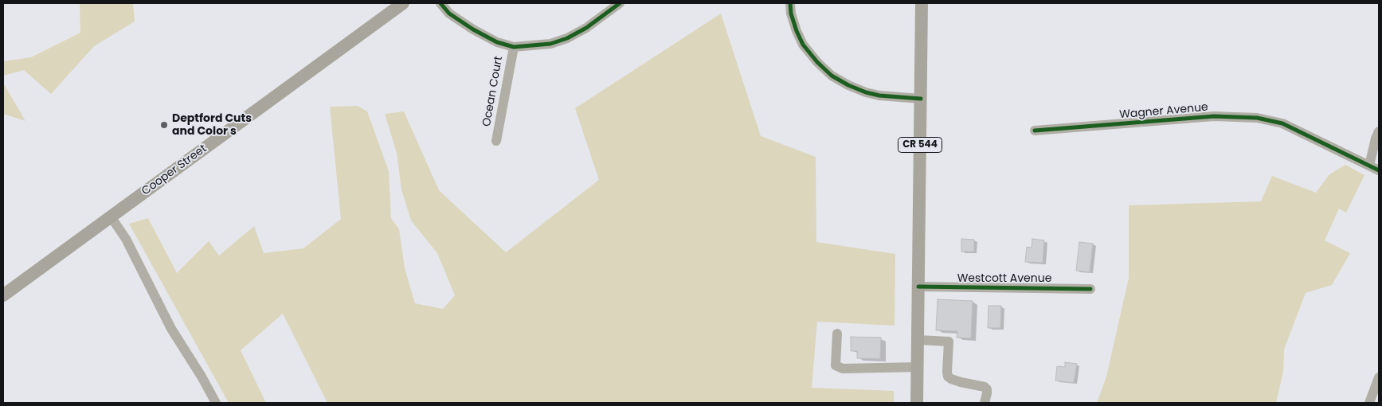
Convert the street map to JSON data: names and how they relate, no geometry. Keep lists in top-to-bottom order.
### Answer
{
  "streets": {
    "main road": ["CR 544", "Cooper Street"],
    "street": ["Ocean Court", "Wagner Avenue", "Westcott Avenue"]
  },
  "crossings": [
    ["CR 544", "Westcott Avenue"]
  ],
  "places": ["Deptford Cuts and Color s"]
}
